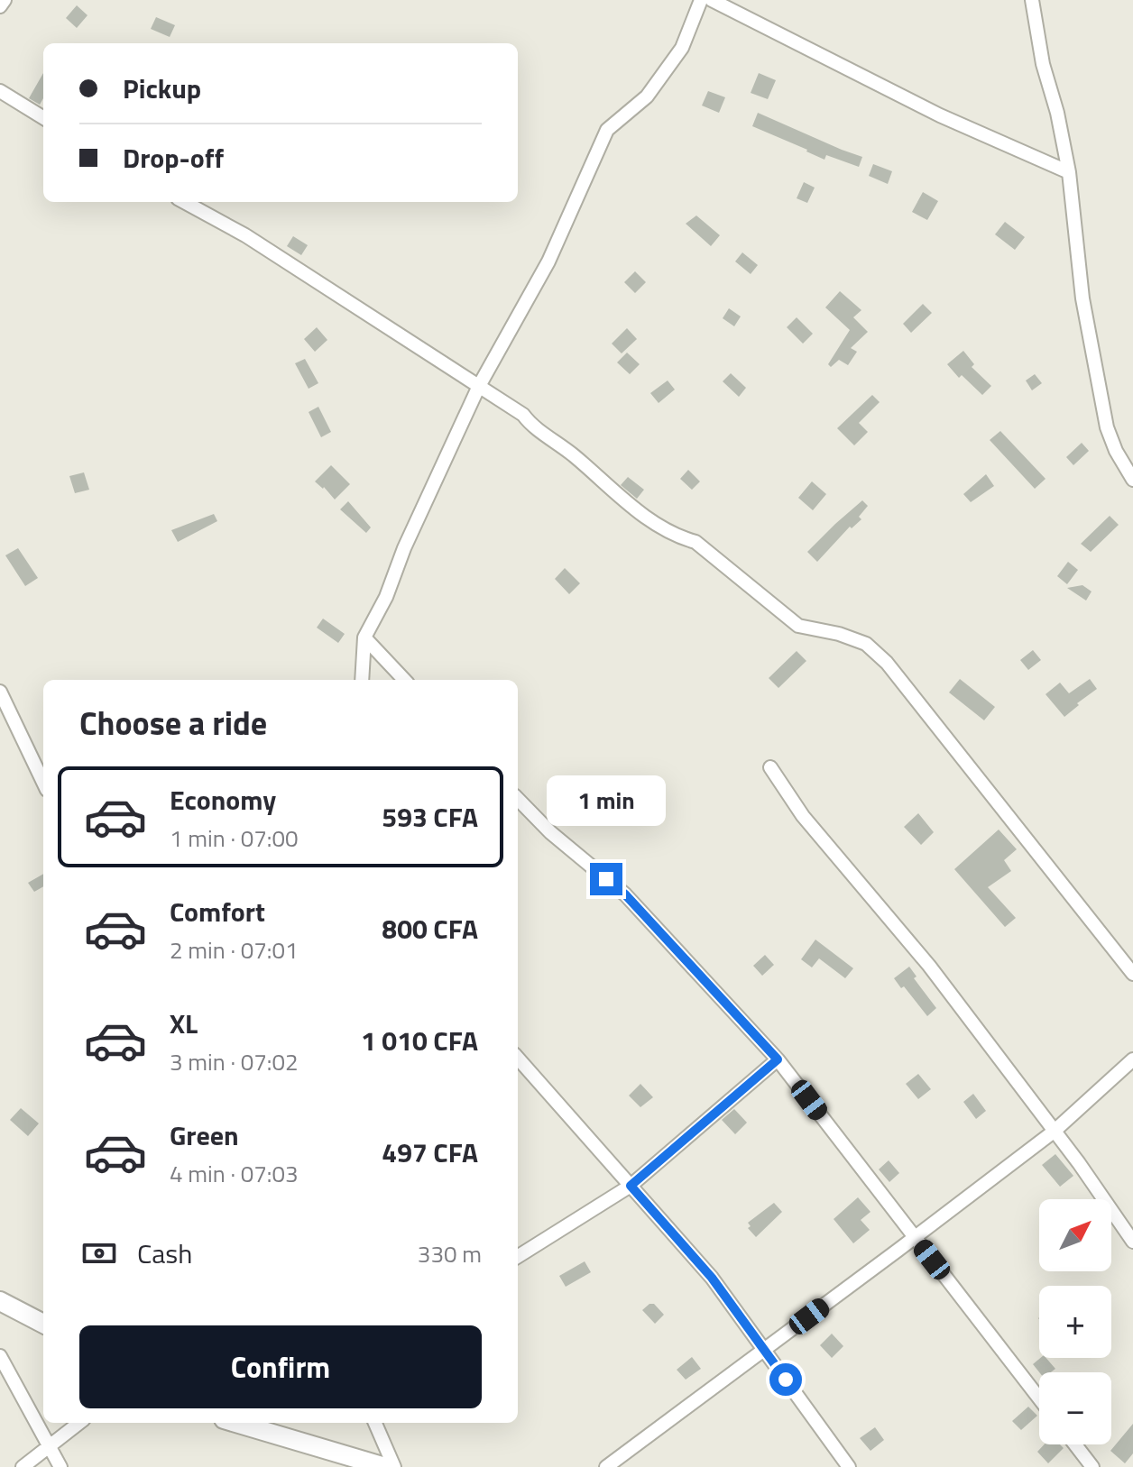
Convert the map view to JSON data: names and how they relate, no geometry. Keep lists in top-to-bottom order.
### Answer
{
  "north": "top right",
  "page": {
    "banner": ["Pickup", "Drop-off"],
    "heading": "Choose a ride",
    "list": [
      {
        "name": "Economy",
        "note": "1 min · 07:00",
        "value": "593 CFA"
      },
      {
        "name": "Comfort",
        "note": "2 min · 07:01",
        "value": "800 CFA"
      },
      {
        "name": "XL",
        "note": "3 min · 07:02",
        "value": "1 010 CFA"
      },
      {
        "name": "Green",
        "note": "4 min · 07:03",
        "value": "497 CFA"
      }
    ],
    "bubble": "1 min",
    "map_buttons": ["+", "−"],
    "pay": ["Cash", "330 m"],
    "buttons": "Confirm"
  }
}
